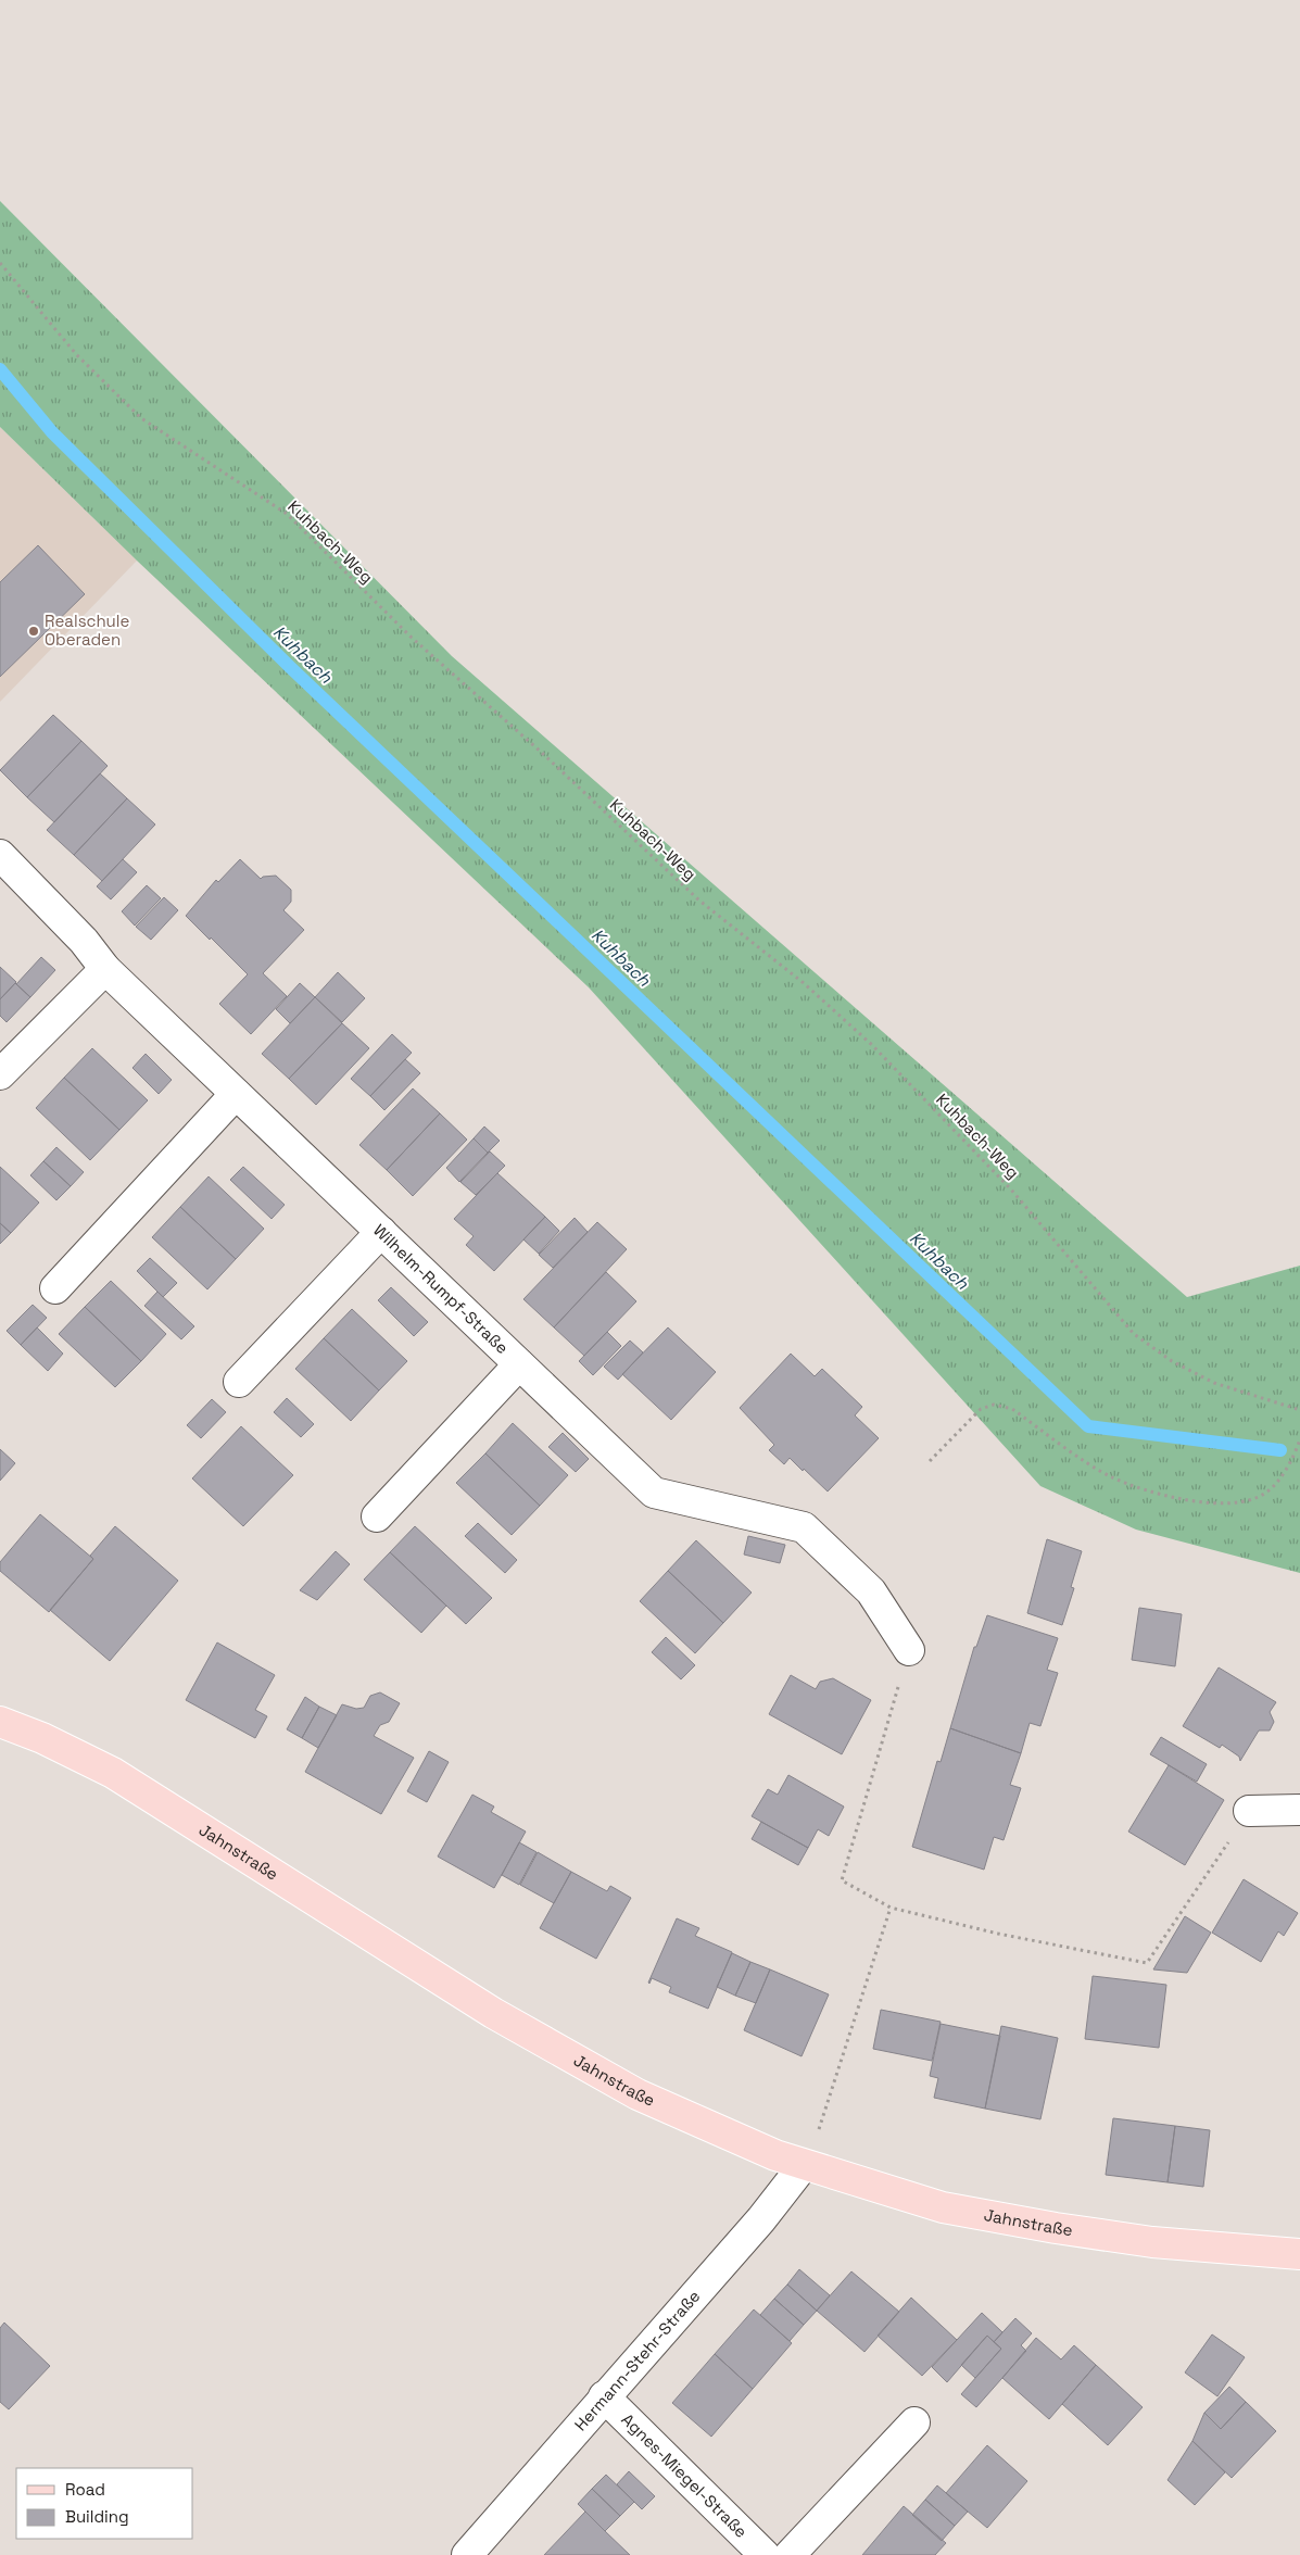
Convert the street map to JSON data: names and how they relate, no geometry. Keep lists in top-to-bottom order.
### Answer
{
  "streets": {
    "main road": ["Jahnstraße"],
    "street": ["Wilhelm-Rumpf-Straße", "Hermann-Stehr-Straße", "Agnes-Miegel-Straße"],
    "path": ["Kuhbach-Weg"]
  },
  "crossings": [
    ["Jahnstraße", "Hermann-Stehr-Straße"],
    ["Hermann-Stehr-Straße", "Agnes-Miegel-Straße"]
  ],
  "water": ["Kuhbach"],
  "places": ["Realschule Oberaden"],
  "legend": ["Road", "Building"]
}
